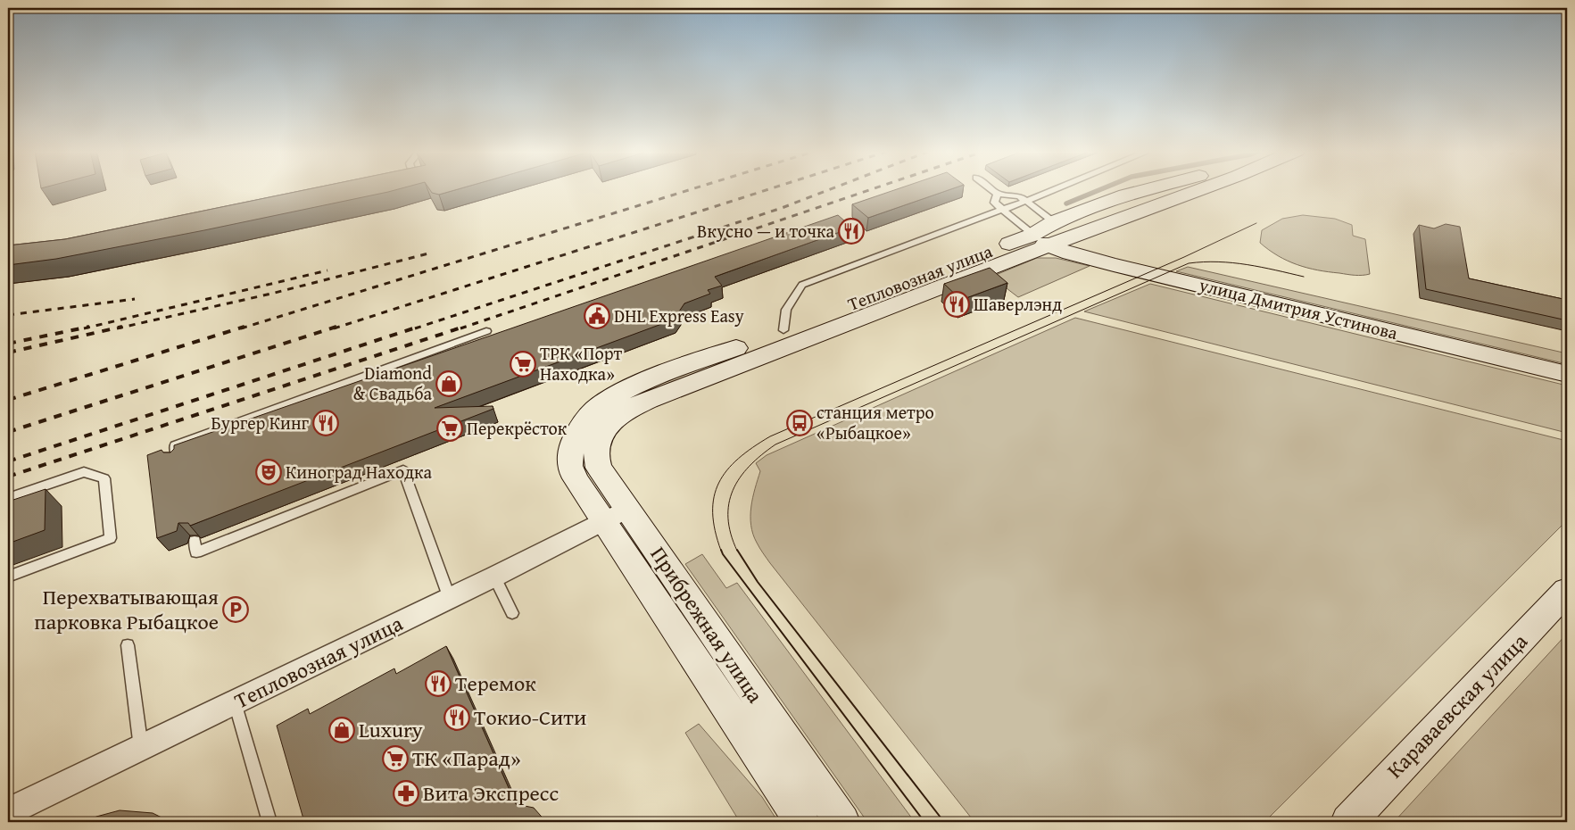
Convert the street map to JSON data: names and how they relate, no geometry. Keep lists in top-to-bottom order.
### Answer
{
  "streets": {
    "street": [
      "Тепловозная улица",
      "улица Дмитрия Устинова",
      "Прибрежная улица",
      "Караваевская улица"
    ]
  },
  "crossings": [
    ["Тепловозная улица", "улица Дмитрия Устинова"],
    ["Тепловозная улица", "Прибрежная улица"]
  ],
  "places": {
    "restaurant": [
      "Вкусно — и точка",
      "Шаверлэнд",
      "Бургер Кинг",
      "Теремок",
      "Токио-Сити"
    ],
    "public building": ["DHL Express Easy"],
    "supermarket": ["ТРК «Порт Находка»", "Перекрёсток", "ТК «Парад»"],
    "shop": ["Diamond & Свадьба", "Luxury"],
    "bus stop": ["станция метро «Рыбацкое»"],
    "theatre": ["Киноград Находка"],
    "parking": ["Перехватывающая парковка Рыбацкое"],
    "pharmacy": ["Вита Экспресс"]
  }
}
